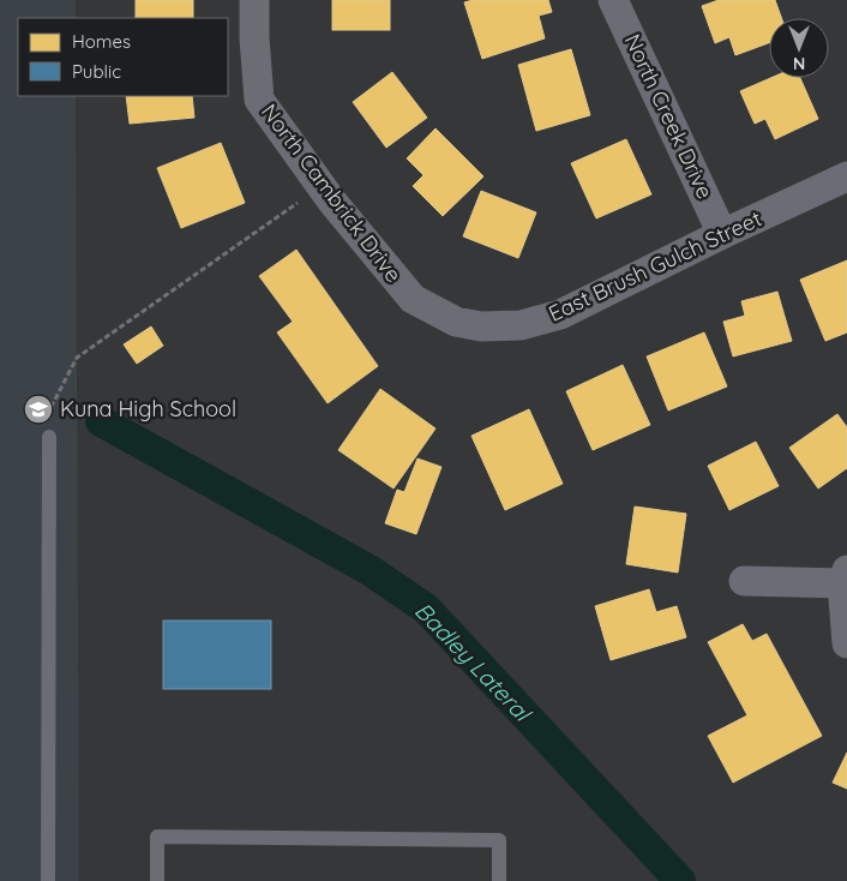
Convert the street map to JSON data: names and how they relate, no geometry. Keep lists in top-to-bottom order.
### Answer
{
  "streets": {
    "street": ["North Creek Drive", "North Cambrick Drive", "East Brush Gulch Street"]
  },
  "crossings": [
    ["North Creek Drive", "East Brush Gulch Street"],
    ["North Cambrick Drive", "East Brush Gulch Street"]
  ],
  "water": ["Badley Lateral"],
  "places": {
    "school or university": ["Kuna High School"]
  },
  "legend": ["Homes", "Public"],
  "north": "bottom"
}
